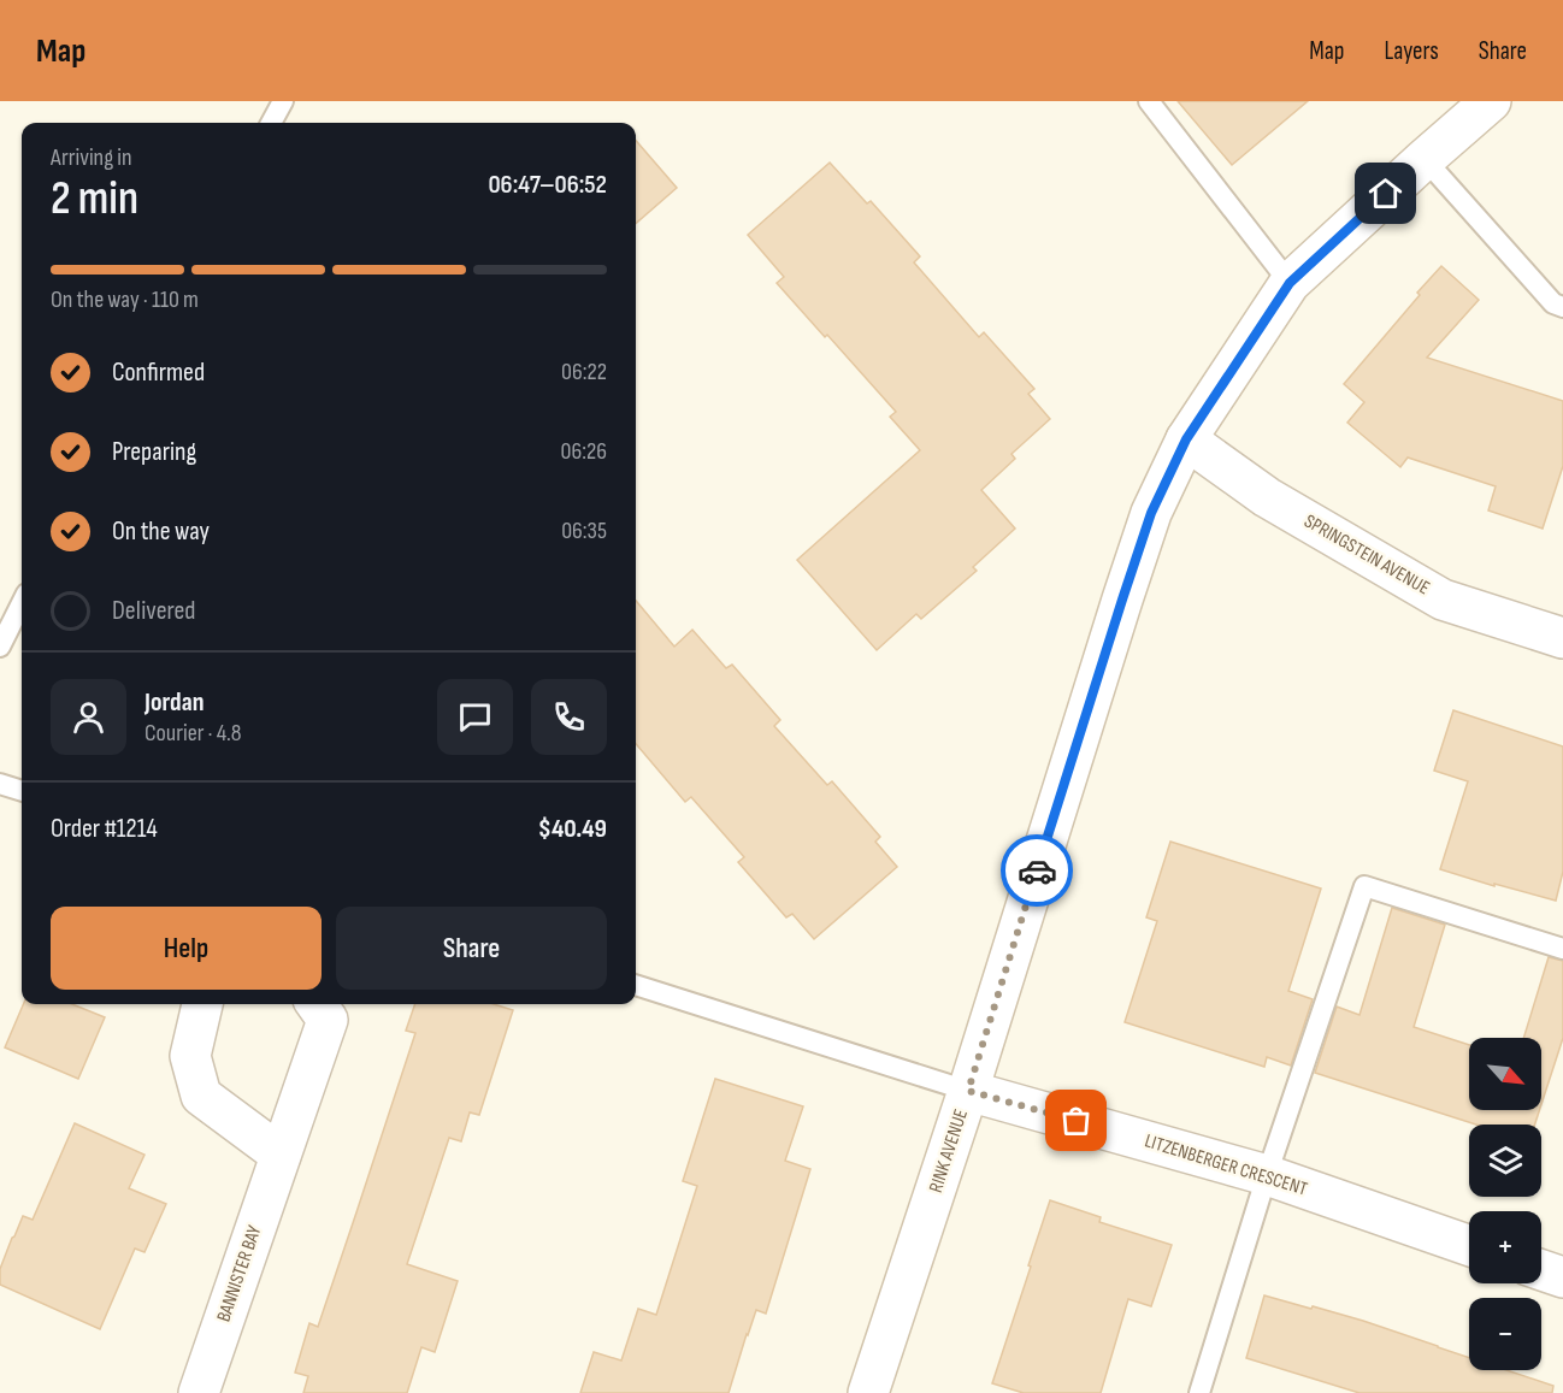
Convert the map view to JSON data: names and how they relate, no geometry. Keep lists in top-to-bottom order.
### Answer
{
  "streets": {
    "street": [
      "SPRINGSTEIN AVENUE",
      "RINK AVENUE",
      "LITZENBERGER CRESCENT",
      "BANNISTER BAY"
    ]
  },
  "crossings": [
    ["SPRINGSTEIN AVENUE", "RINK AVENUE"],
    ["RINK AVENUE", "LITZENBERGER CRESCENT"]
  ],
  "north": "bottom right",
  "page": {
    "header": "Map",
    "nav": ["Map", "Layers", "Share"],
    "heading": ["2 min", "Arriving in", "06:47–06:52"],
    "panel": [
      "Jordan",
      "Courier · 4.8",
      "Order #1214",
      "$40.49"
    ],
    "bar": "On the way · 110 m",
    "list": [
      ["Confirmed", "06:22"],
      ["Preparing", "06:26"],
      ["On the way", "06:35"],
      "Delivered"
    ],
    "buttons": ["Help", "Share"],
    "map_buttons": ["+", "−"]
  }
}
